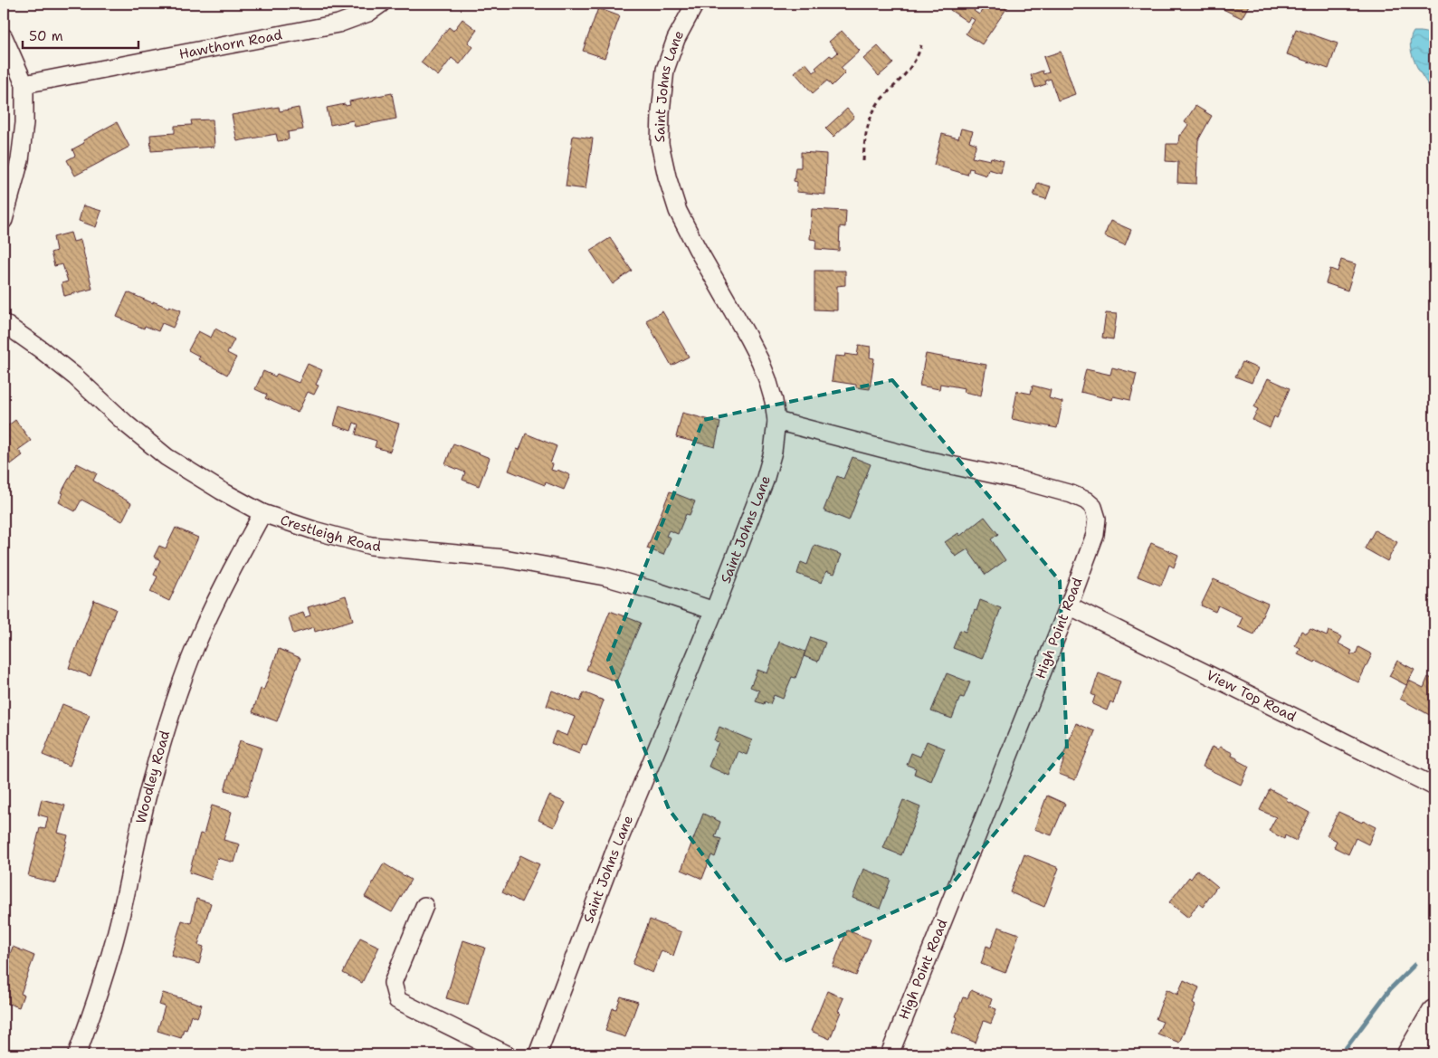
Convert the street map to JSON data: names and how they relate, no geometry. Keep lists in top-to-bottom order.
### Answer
{
  "streets": {
    "street": [
      "Hawthorn Road",
      "Saint Johns Lane",
      "Crestleigh Road",
      "High Point Road",
      "View Top Road",
      "Woodley Road"
    ]
  },
  "crossings": [
    ["Saint Johns Lane", "Crestleigh Road"],
    ["Saint Johns Lane", "High Point Road"],
    ["Crestleigh Road", "Woodley Road"],
    ["High Point Road", "View Top Road"]
  ],
  "scale_bar": "50 m"
}
